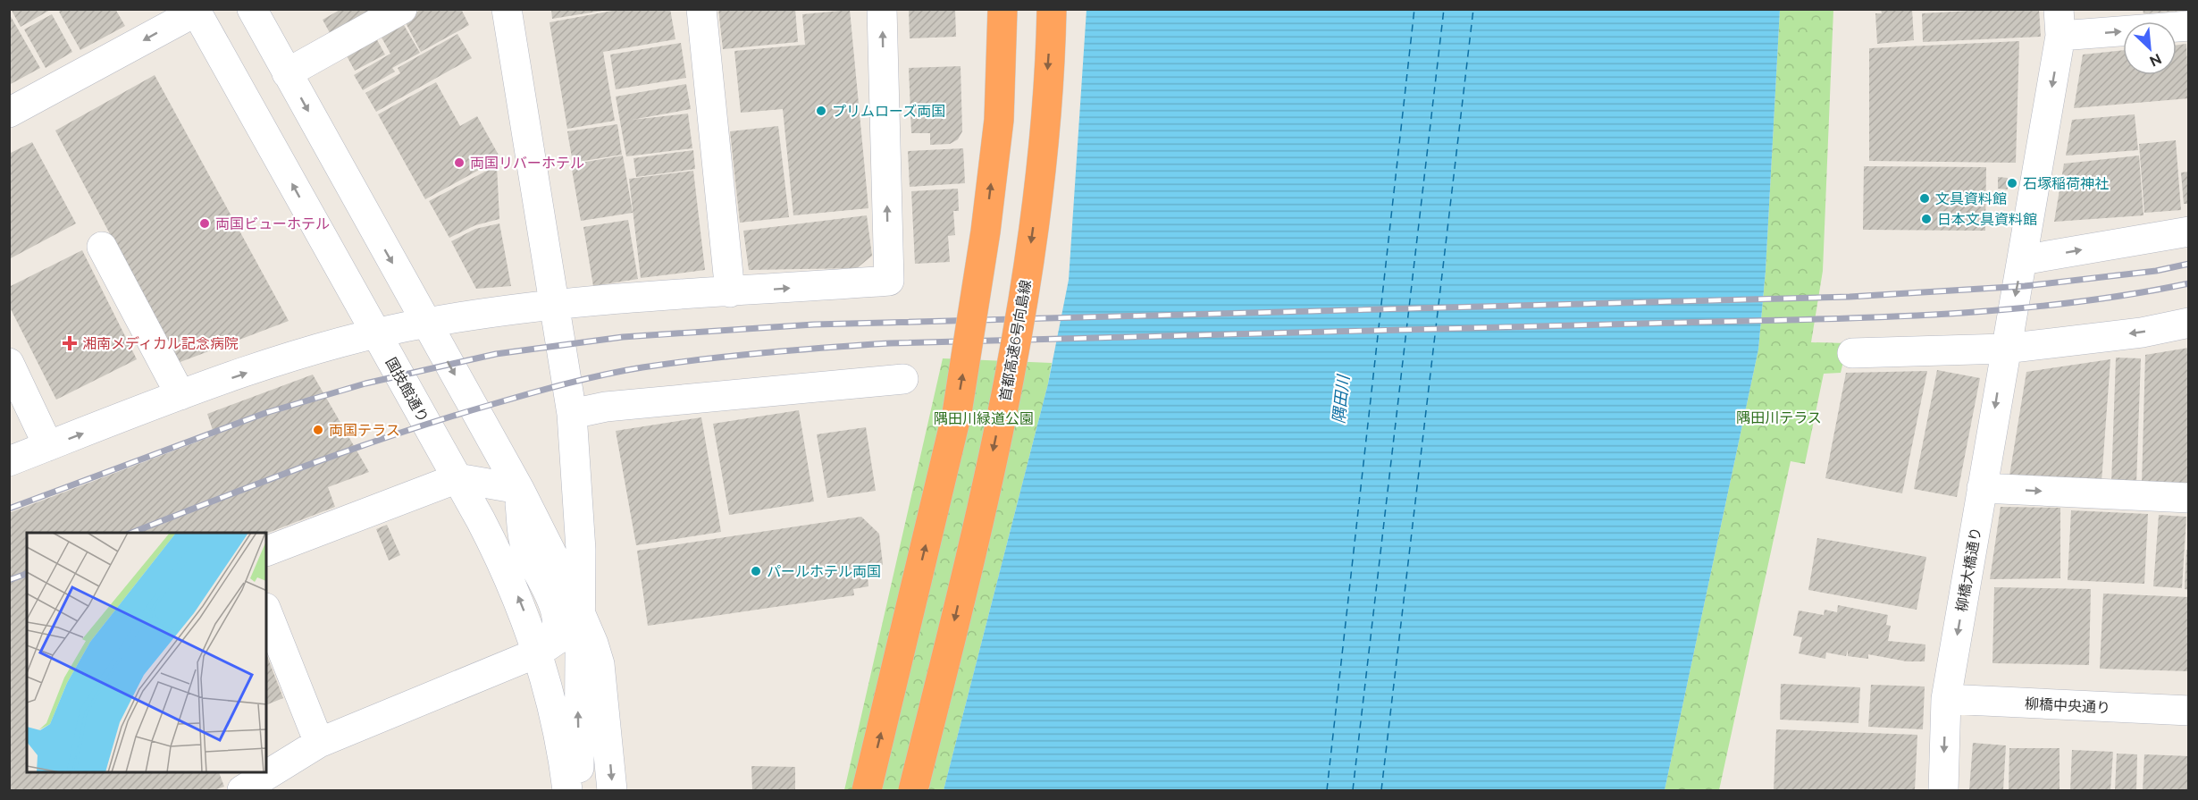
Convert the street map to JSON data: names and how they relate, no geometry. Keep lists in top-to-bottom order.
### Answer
{
  "streets": {
    "highway": ["首都高速6号向島線"],
    "street": ["国技館通り", "柳橋大橋通り", "柳橋中央通り"]
  },
  "crossings": [
    ["柳橋大橋通り", "柳橋中央通り"]
  ],
  "one_way": ["柳橋大橋通り"],
  "water": ["隅田川"],
  "parks": ["隅田川テラス", "隅田川緑道公園"],
  "places": {
    "other": [
      "プリムローズ両国",
      "両国リバーホテル",
      "石塚稲荷神社",
      "文具資料館",
      "日本文具資料館",
      "両国ビューホテル",
      "両国テラス",
      "パールホテル両国"
    ],
    "health": ["湘南メディカル記念病院"]
  },
  "north": "bottom right"
}
